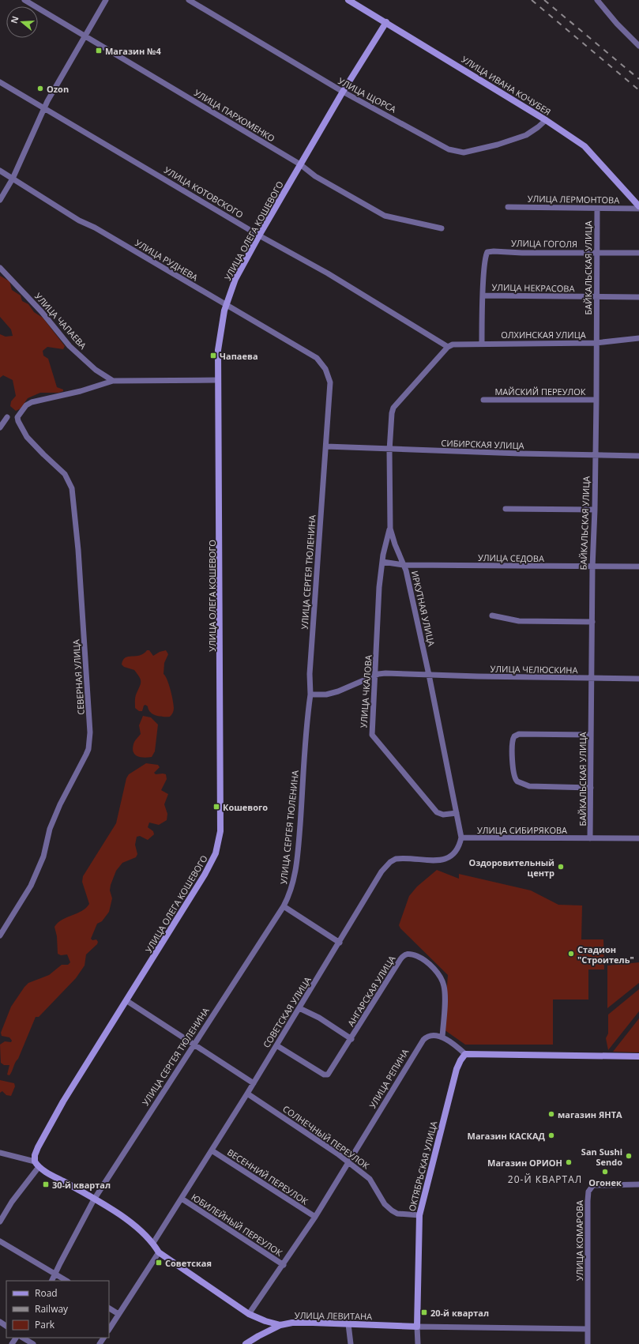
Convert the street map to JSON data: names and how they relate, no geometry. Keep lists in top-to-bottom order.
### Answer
{
  "streets": {
    "street": [
      "УЛИЦА ИВАНА КОЧУБЕЯ",
      "УЛИЦА ЩОРСА",
      "УЛИЦА ПАРХОМЕНКО",
      "УЛИЦА КОТОВСКОГО",
      "УЛИЦА ЛЕРМОНТОВА",
      "УЛИЦА ОЛЕГА КОШЕВОГО",
      "УЛИЦА ГОГОЛЯ",
      "УЛИЦА РУДНЕВА",
      "БАЙКАЛЬСКАЯ УЛИЦА",
      "УЛИЦА НЕКРАСОВА",
      "УЛИЦА ЧАПАЕВА",
      "ОЛХИНСКАЯ УЛИЦА",
      "МАЙСКИЙ ПЕРЕУЛОК",
      "СИБИРСКАЯ УЛИЦА",
      "УЛИЦА СЕДОВА",
      "УЛИЦА СЕРГЕЯ ТЮЛЕНИНА",
      "ИРКУТНАЯ УЛИЦА",
      "УЛИЦА ЧЕЛЮСКИНА",
      "СЕВЕРНАЯ УЛИЦА",
      "УЛИЦА ЧКАЛОВА",
      "УЛИЦА СИБИРЯКОВА",
      "АНГАРСКАЯ УЛИЦА",
      "СОВЕТСКАЯ УЛИЦА",
      "УЛИЦА РЕПИНА",
      "СОЛНЕЧНЫЙ ПЕРЕУЛОК",
      "ОКТЯБРЬСКАЯ УЛИЦА",
      "ВЕСЕННИЙ ПЕРЕУЛОК",
      "ЮБИЛЕЙНЫЙ ПЕРЕУЛОК",
      "УЛИЦА КОМАРОВА",
      "УЛИЦА ЛЕВИТАНА"
    ]
  },
  "crossings": [
    ["УЛИЦА ИВАНА КОЧУБЕЯ", "УЛИЦА ЩОРСА"],
    ["УЛИЦА ИВАНА КОЧУБЕЯ", "УЛИЦА ЛЕРМОНТОВА"],
    ["УЛИЦА ИВАНА КОЧУБЕЯ", "УЛИЦА ОЛЕГА КОШЕВОГО"],
    ["УЛИЦА ЩОРСА", "УЛИЦА ОЛЕГА КОШЕВОГО"],
    ["УЛИЦА ПАРХОМЕНКО", "УЛИЦА ОЛЕГА КОШЕВОГО"],
    ["УЛИЦА КОТОВСКОГО", "УЛИЦА ОЛЕГА КОШЕВОГО"],
    ["УЛИЦА КОТОВСКОГО", "ОЛХИНСКАЯ УЛИЦА"],
    ["УЛИЦА КОТОВСКОГО", "ИРКУТНАЯ УЛИЦА"],
    ["УЛИЦА ЛЕРМОНТОВА", "БАЙКАЛЬСКАЯ УЛИЦА"],
    ["УЛИЦА ОЛЕГА КОШЕВОГО", "УЛИЦА РУДНЕВА"],
    ["УЛИЦА ОЛЕГА КОШЕВОГО", "УЛИЦА ЛЕВИТАНА"],
    ["УЛИЦА ГОГОЛЯ", "БАЙКАЛЬСКАЯ УЛИЦА"],
    ["УЛИЦА ГОГОЛЯ", "УЛИЦА НЕКРАСОВА"],
    ["УЛИЦА РУДНЕВА", "УЛИЦА СЕРГЕЯ ТЮЛЕНИНА"],
    ["БАЙКАЛЬСКАЯ УЛИЦА", "УЛИЦА НЕКРАСОВА"],
    ["БАЙКАЛЬСКАЯ УЛИЦА", "ОЛХИНСКАЯ УЛИЦА"],
    ["БАЙКАЛЬСКАЯ УЛИЦА", "МАЙСКИЙ ПЕРЕУЛОК"],
    ["БАЙКАЛЬСКАЯ УЛИЦА", "СИБИРСКАЯ УЛИЦА"],
    ["БАЙКАЛЬСКАЯ УЛИЦА", "УЛИЦА СЕДОВА"],
    ["БАЙКАЛЬСКАЯ УЛИЦА", "УЛИЦА ЧЕЛЮСКИНА"],
    ["БАЙКАЛЬСКАЯ УЛИЦА", "УЛИЦА СИБИРЯКОВА"],
    ["УЛИЦА ЧАПАЕВА", "СЕВЕРНАЯ УЛИЦА"],
    ["ОЛХИНСКАЯ УЛИЦА", "ИРКУТНАЯ УЛИЦА"],
    ["СИБИРСКАЯ УЛИЦА", "УЛИЦА СЕРГЕЯ ТЮЛЕНИНА"],
    ["СИБИРСКАЯ УЛИЦА", "ИРКУТНАЯ УЛИЦА"],
    ["УЛИЦА СЕДОВА", "ИРКУТНАЯ УЛИЦА"],
    ["УЛИЦА СЕДОВА", "УЛИЦА ЧКАЛОВА"],
    ["УЛИЦА СЕРГЕЯ ТЮЛЕНИНА", "УЛИЦА ЧЕЛЮСКИНА"],
    ["УЛИЦА СЕРГЕЯ ТЮЛЕНИНА", "УЛИЦА ЛЕВИТАНА"],
    ["ИРКУТНАЯ УЛИЦА", "УЛИЦА ЧЕЛЮСКИНА"],
    ["ИРКУТНАЯ УЛИЦА", "УЛИЦА ЧКАЛОВА"],
    ["ИРКУТНАЯ УЛИЦА", "УЛИЦА СИБИРЯКОВА"],
    ["ИРКУТНАЯ УЛИЦА", "СОВЕТСКАЯ УЛИЦА"],
    ["УЛИЦА ЧЕЛЮСКИНА", "УЛИЦА ЧКАЛОВА"],
    ["УЛИЦА СИБИРЯКОВА", "СОВЕТСКАЯ УЛИЦА"],
    ["АНГАРСКАЯ УЛИЦА", "СОВЕТСКАЯ УЛИЦА"],
    ["АНГАРСКАЯ УЛИЦА", "УЛИЦА РЕПИНА"],
    ["СОВЕТСКАЯ УЛИЦА", "СОЛНЕЧНЫЙ ПЕРЕУЛОК"],
    ["СОВЕТСКАЯ УЛИЦА", "ВЕСЕННИЙ ПЕРЕУЛОК"],
    ["СОВЕТСКАЯ УЛИЦА", "ЮБИЛЕЙНЫЙ ПЕРЕУЛОК"],
    ["СОВЕТСКАЯ УЛИЦА", "УЛИЦА ЛЕВИТАНА"],
    ["УЛИЦА РЕПИНА", "СОЛНЕЧНЫЙ ПЕРЕУЛОК"],
    ["УЛИЦА РЕПИНА", "ОКТЯБРЬСКАЯ УЛИЦА"],
    ["УЛИЦА РЕПИНА", "ВЕСЕННИЙ ПЕРЕУЛОК"],
    ["УЛИЦА РЕПИНА", "ЮБИЛЕЙНЫЙ ПЕРЕУЛОК"],
    ["УЛИЦА РЕПИНА", "УЛИЦА ЛЕВИТАНА"],
    ["СОЛНЕЧНЫЙ ПЕРЕУЛОК", "ОКТЯБРЬСКАЯ УЛИЦА"],
    ["ОКТЯБРЬСКАЯ УЛИЦА", "УЛИЦА ЛЕВИТАНА"],
    ["УЛИЦА КОМАРОВА", "УЛИЦА ЛЕВИТАНА"]
  ],
  "districts": ["20-Й КВАРТАЛ"],
  "places": {
    "transit": [
      "Магазин №4",
      "Чапаева",
      "Кошевого",
      "30-й квартал",
      "Советская",
      "20-й квартал"
    ],
    "other": [
      "Ozon",
      "Оздоровительный центр",
      "Стадион \"Строитель\"",
      "магазин ЯНТА",
      "Магазин КАСКАД",
      "San Sushi Sendo",
      "Магазин ОРИОН",
      "Огонек"
    ]
  },
  "legend": ["Road", "Railway", "Park"],
  "north": "left"
}
